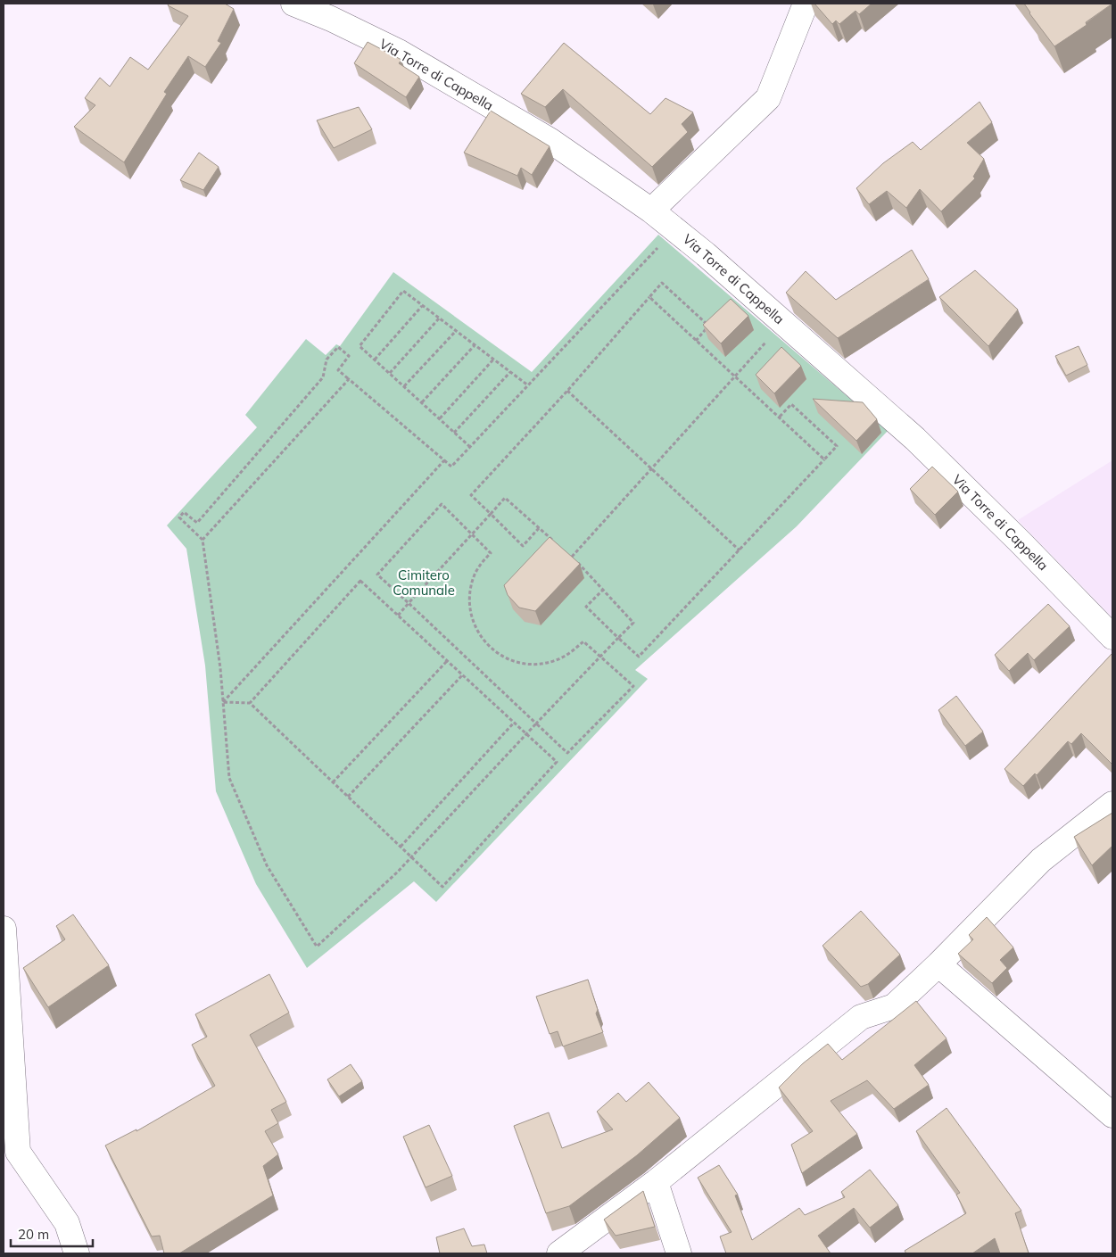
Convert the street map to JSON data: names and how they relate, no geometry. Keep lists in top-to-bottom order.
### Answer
{
  "streets": {
    "street": ["Via Torre di Cappella"]
  },
  "parks": ["Cimitero Comunale"],
  "scale_bar": "20 m"
}
